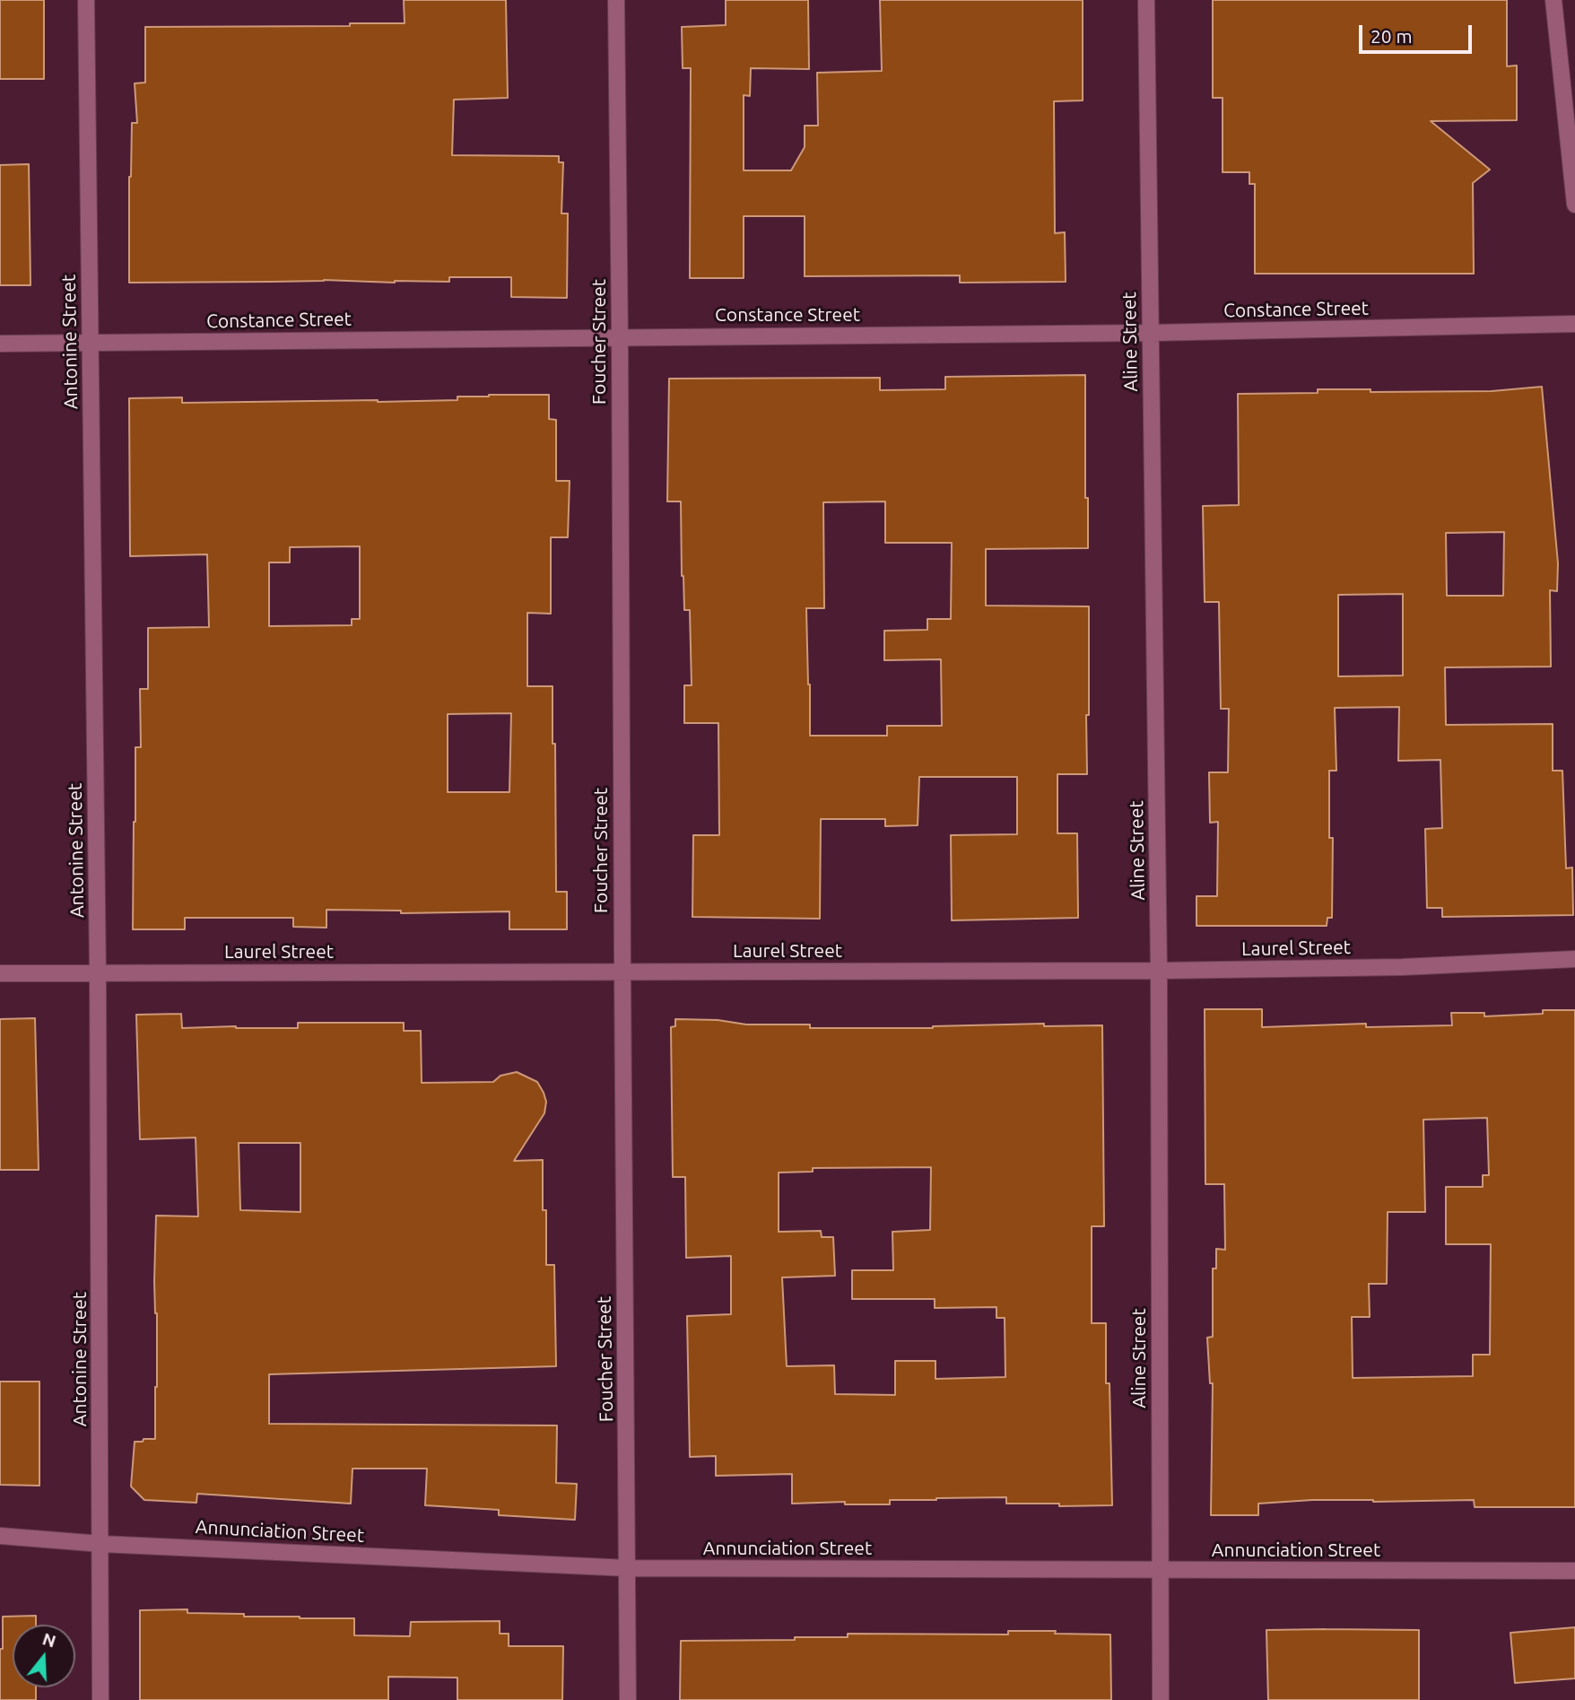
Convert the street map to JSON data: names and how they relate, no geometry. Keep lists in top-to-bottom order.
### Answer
{
  "streets": {
    "street": [
      "Constance Street",
      "Antonine Street",
      "Foucher Street",
      "Aline Street",
      "Laurel Street",
      "Annunciation Street"
    ]
  },
  "crossings": [
    ["Constance Street", "Antonine Street"],
    ["Constance Street", "Foucher Street"],
    ["Constance Street", "Aline Street"],
    ["Antonine Street", "Laurel Street"],
    ["Antonine Street", "Annunciation Street"],
    ["Foucher Street", "Laurel Street"],
    ["Foucher Street", "Annunciation Street"],
    ["Aline Street", "Laurel Street"],
    ["Aline Street", "Annunciation Street"]
  ],
  "scale_bar": "20 m",
  "north": "top"
}
